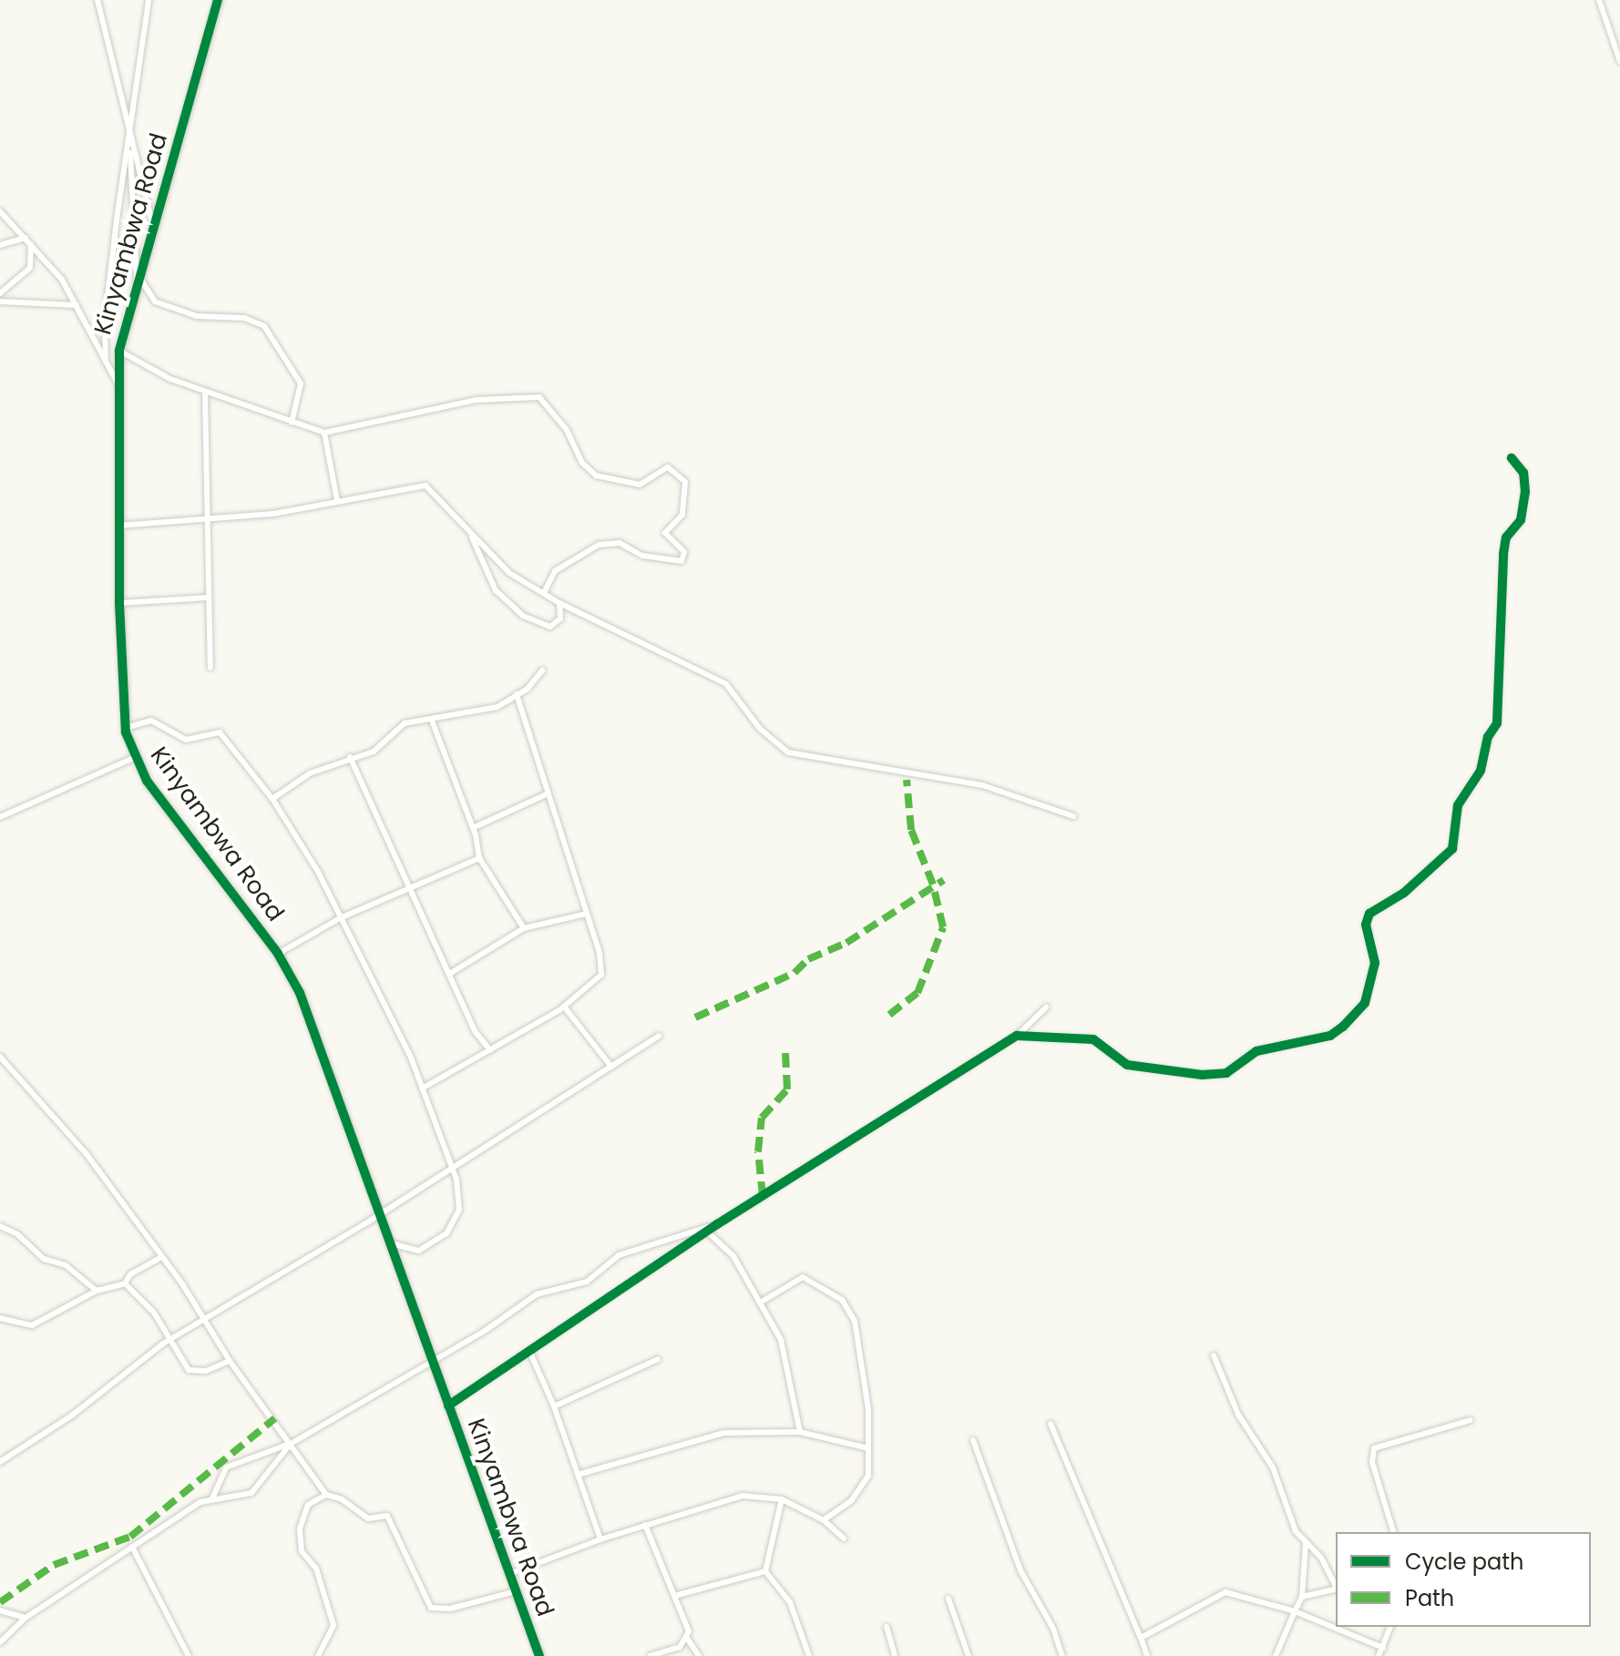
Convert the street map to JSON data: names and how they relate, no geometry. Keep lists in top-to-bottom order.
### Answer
{
  "streets": {
    "street": ["Kinyambwa Road"]
  },
  "legend": ["Cycle path", "Path"]
}
